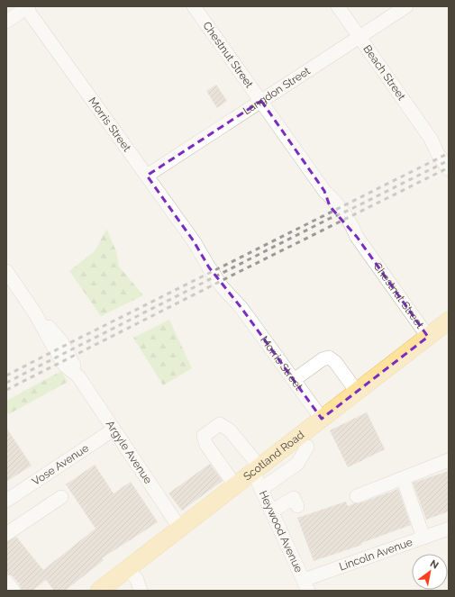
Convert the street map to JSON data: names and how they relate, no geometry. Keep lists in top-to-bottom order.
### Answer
{
  "streets": {
    "main road": ["Scotland Road"],
    "street": [
      "Chestnut Street",
      "Beach Street",
      "Langdon Street",
      "Morris Street",
      "Argyle Avenue",
      "Vose Avenue",
      "Heywood Avenue",
      "Lincoln Avenue"
    ]
  },
  "crossings": [
    ["Chestnut Street", "Langdon Street"],
    ["Chestnut Street", "Scotland Road"],
    ["Beach Street", "Langdon Street"],
    ["Langdon Street", "Morris Street"],
    ["Morris Street", "Scotland Road"],
    ["Argyle Avenue", "Scotland Road"],
    ["Argyle Avenue", "Vose Avenue"],
    ["Scotland Road", "Heywood Avenue"],
    ["Heywood Avenue", "Lincoln Avenue"]
  ],
  "north": "top right"
}
